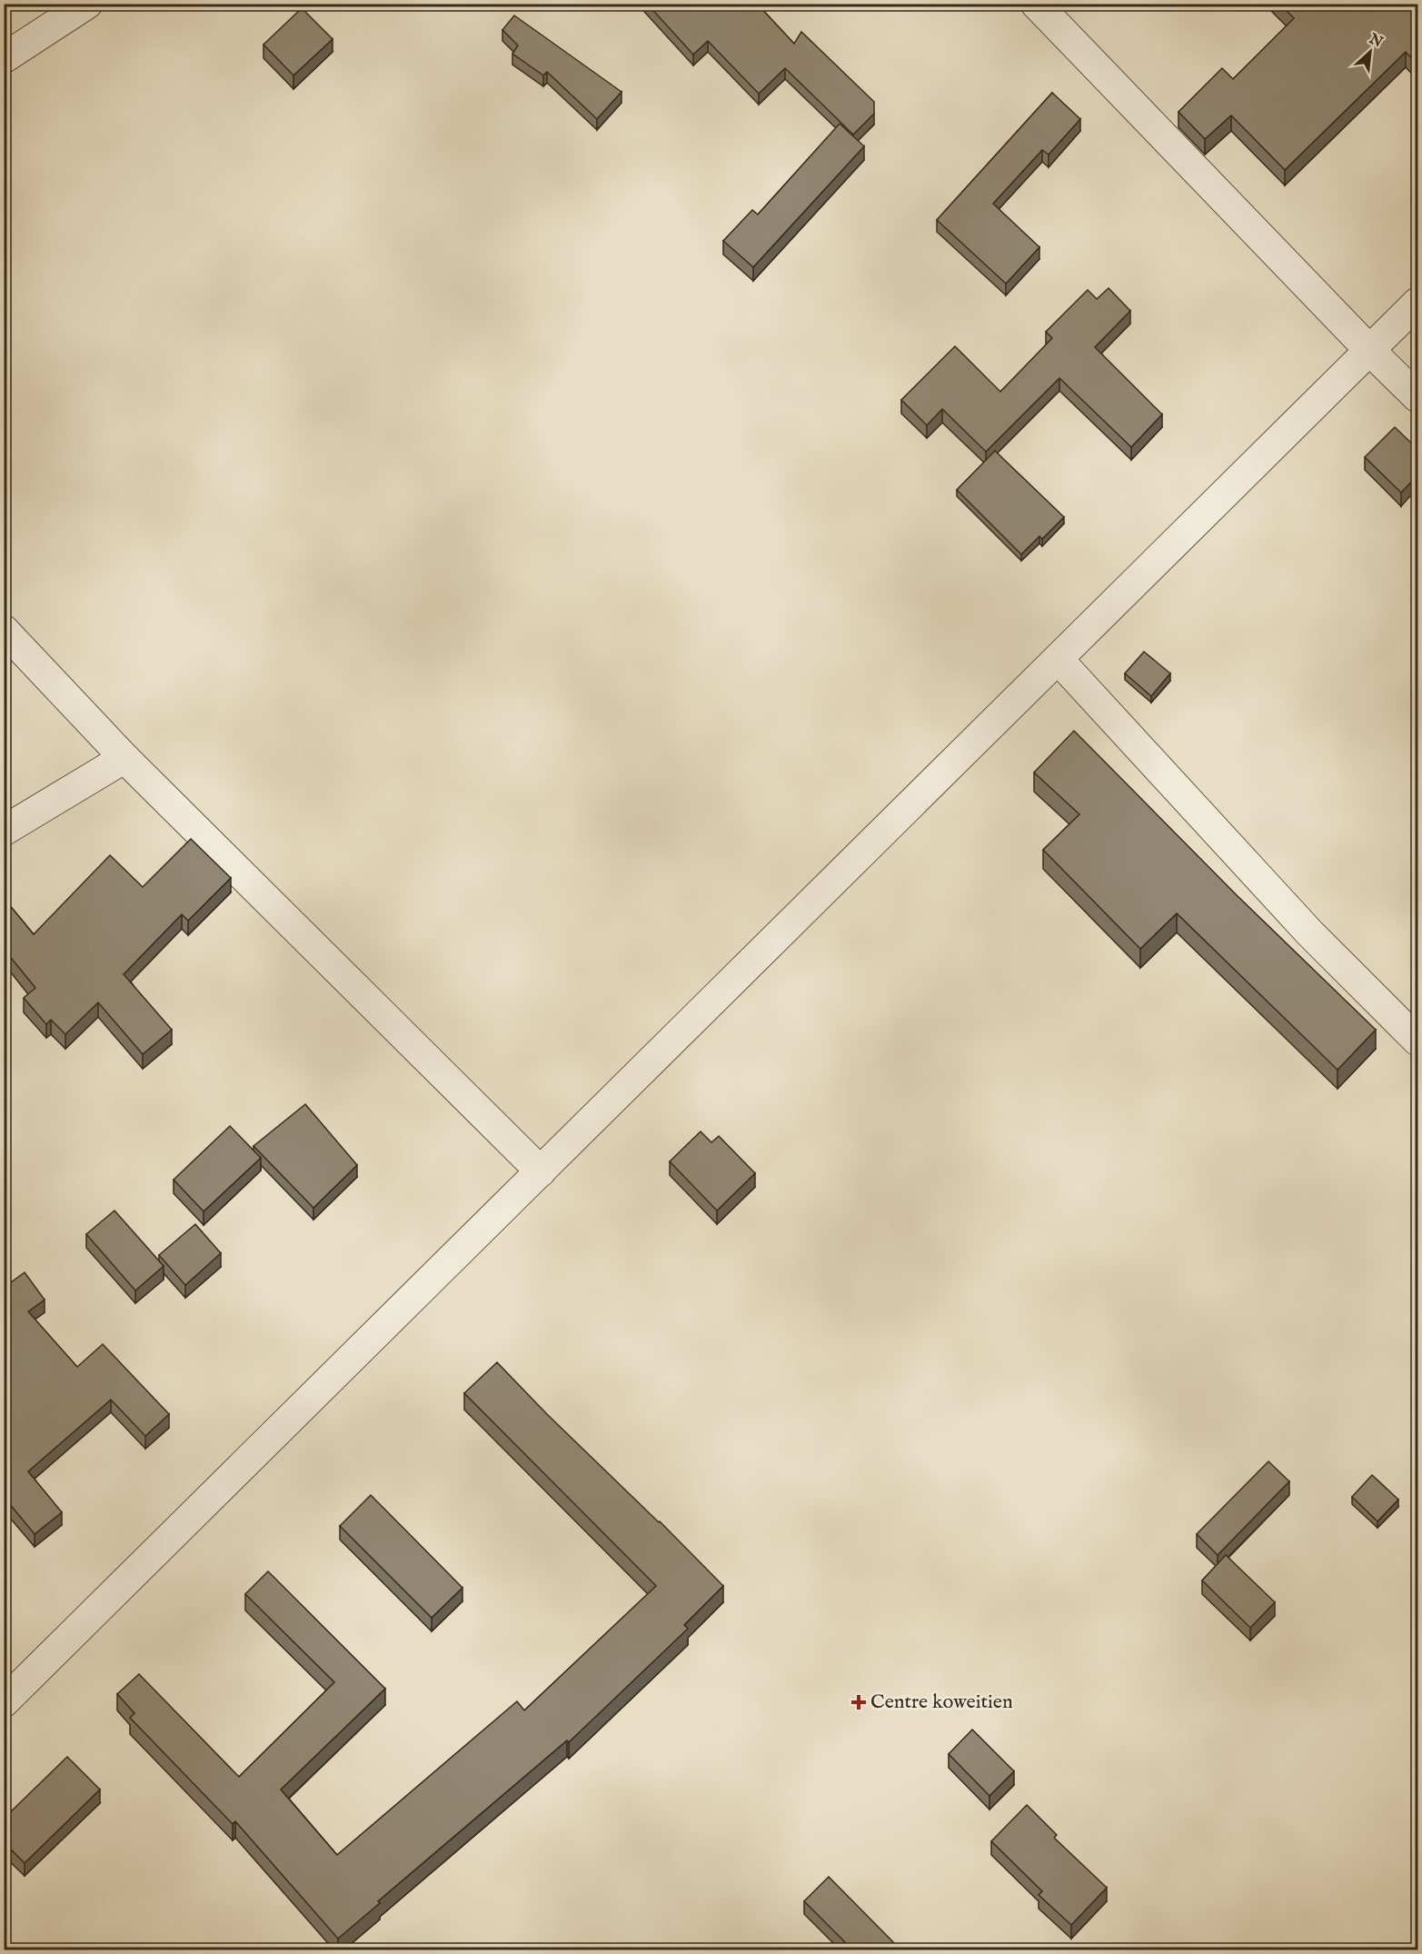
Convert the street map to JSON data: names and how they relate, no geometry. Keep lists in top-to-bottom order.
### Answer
{
  "places": {
    "health": ["Centre koweitien"]
  },
  "north": "top right"
}
